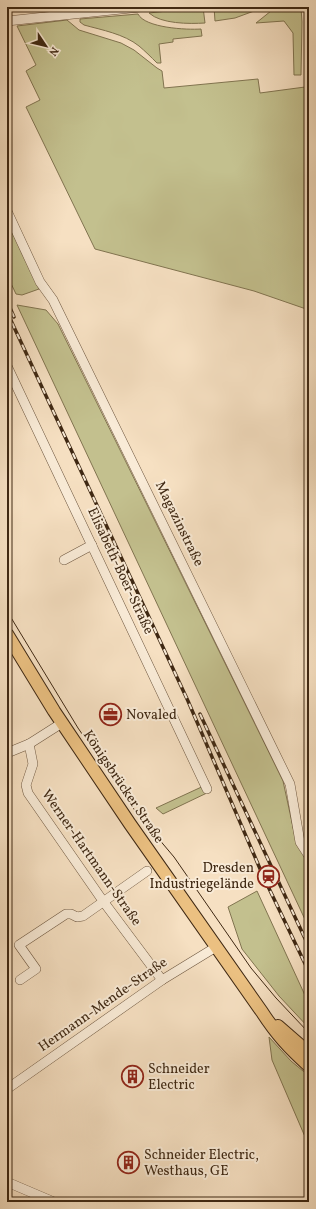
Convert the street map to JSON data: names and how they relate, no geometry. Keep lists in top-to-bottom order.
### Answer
{
  "streets": {
    "main road": ["Königsbrücker Straße"],
    "street": [
      "Magazinstraße",
      "Elisabeth-Boer-Straße",
      "Werner-Hartmann-Straße",
      "Hermann-Mende-Straße"
    ]
  },
  "crossings": [
    ["Königsbrücker Straße", "Hermann-Mende-Straße"],
    ["Werner-Hartmann-Straße", "Hermann-Mende-Straße"]
  ],
  "places": {
    "office": ["Novaled"],
    "station": ["Dresden Industriegelände"],
    "building": ["Schneider Electric", "Schneider Electric, Westhaus, GE"]
  },
  "north": "bottom right"
}
